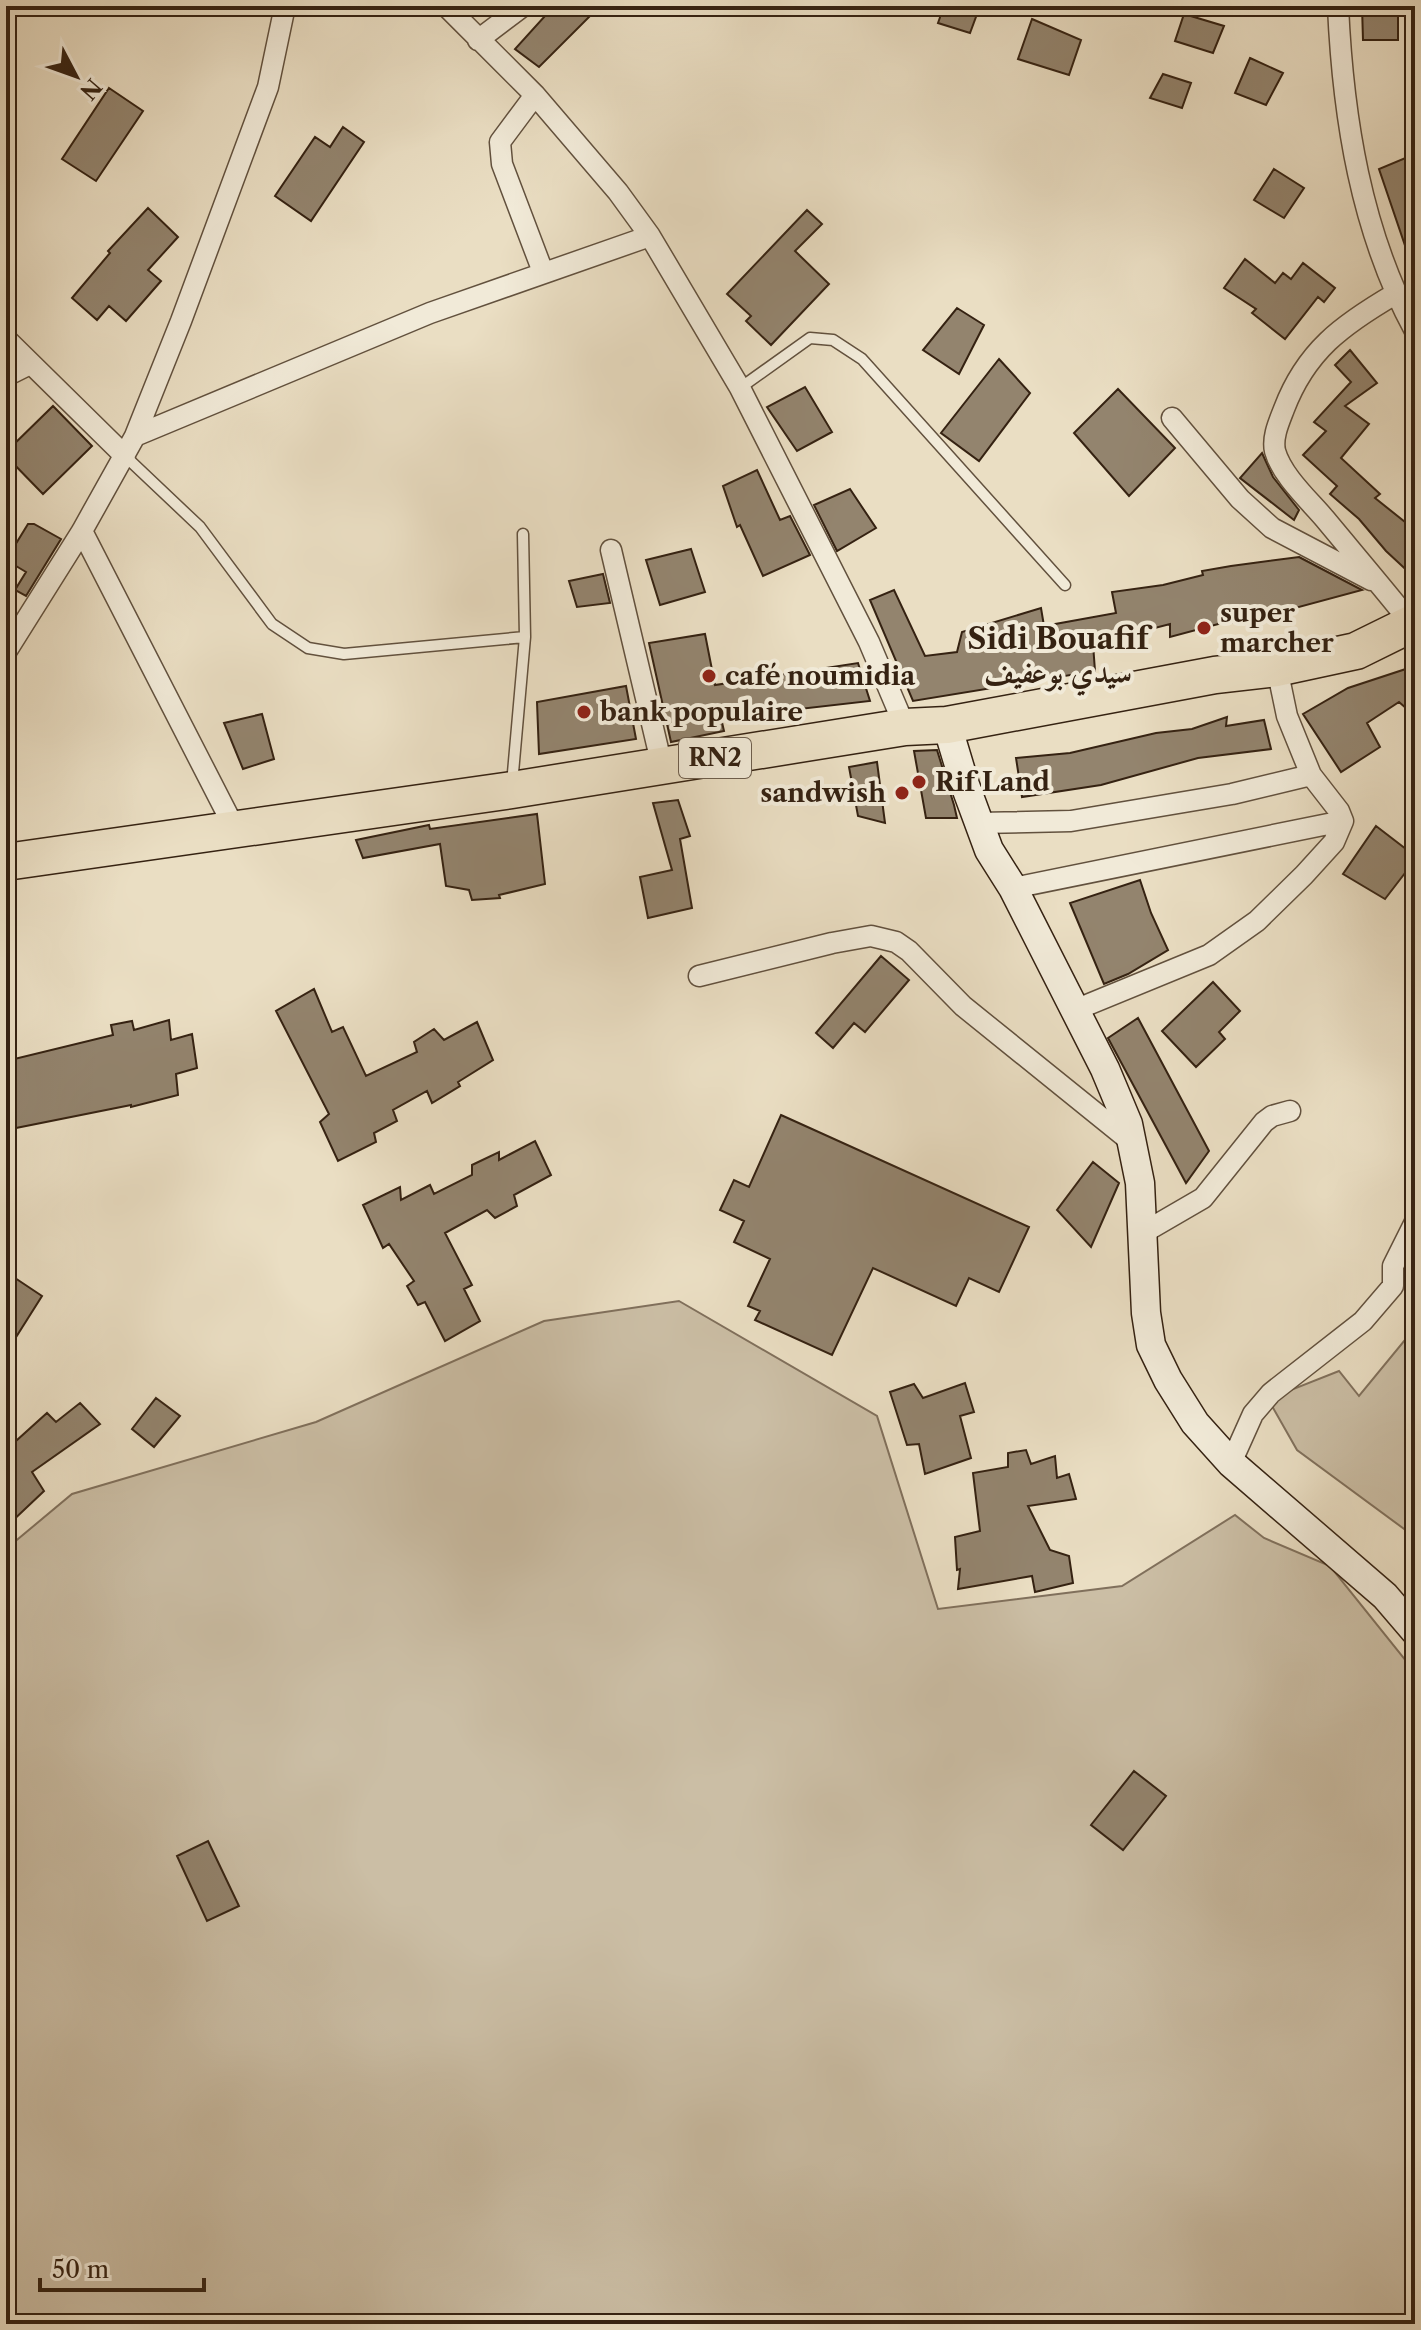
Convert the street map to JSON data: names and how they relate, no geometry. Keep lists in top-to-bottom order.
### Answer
{
  "streets": {
    "highway": ["RN2"]
  },
  "districts": ["Sidi Bouafif سيدي بوعفيف"],
  "places": [
    "super marcher",
    "café noumidia",
    "bank populaire",
    "Rif Land",
    "sandwish"
  ],
  "scale_bar": "50 m",
  "north": "bottom right"
}
